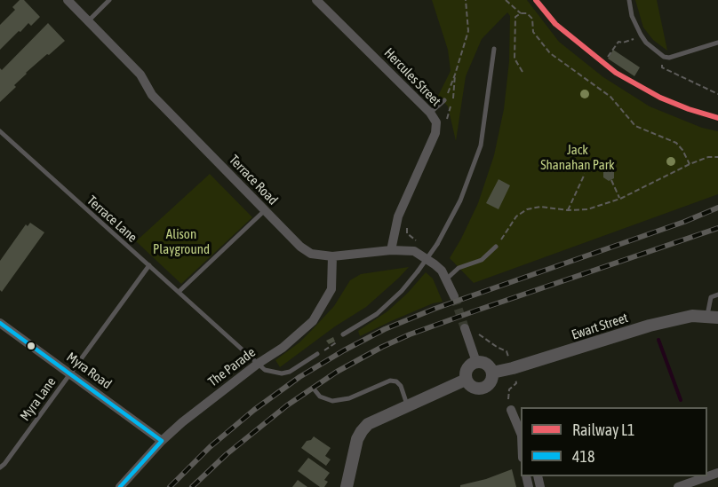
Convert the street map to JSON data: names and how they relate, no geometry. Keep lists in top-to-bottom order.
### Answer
{
  "streets": {
    "street": [
      "Hercules Street",
      "Terrace Road",
      "Ewart Street",
      "The Parade",
      "Myra Road"
    ],
    "lane": ["Terrace Lane", "Myra Lane"]
  },
  "crossings": [
    ["Hercules Street", "Terrace Road"],
    ["Terrace Road", "The Parade"],
    ["Terrace Lane", "The Parade"],
    ["Terrace Lane", "Myra Lane"],
    ["The Parade", "Myra Road"],
    ["Myra Road", "Myra Lane"]
  ],
  "parks": ["Jack Shanahan Park", "Alison Playground"],
  "lines": ["rail line L1", "transit line 418"],
  "legend": ["Railway L1", "418"]
}
